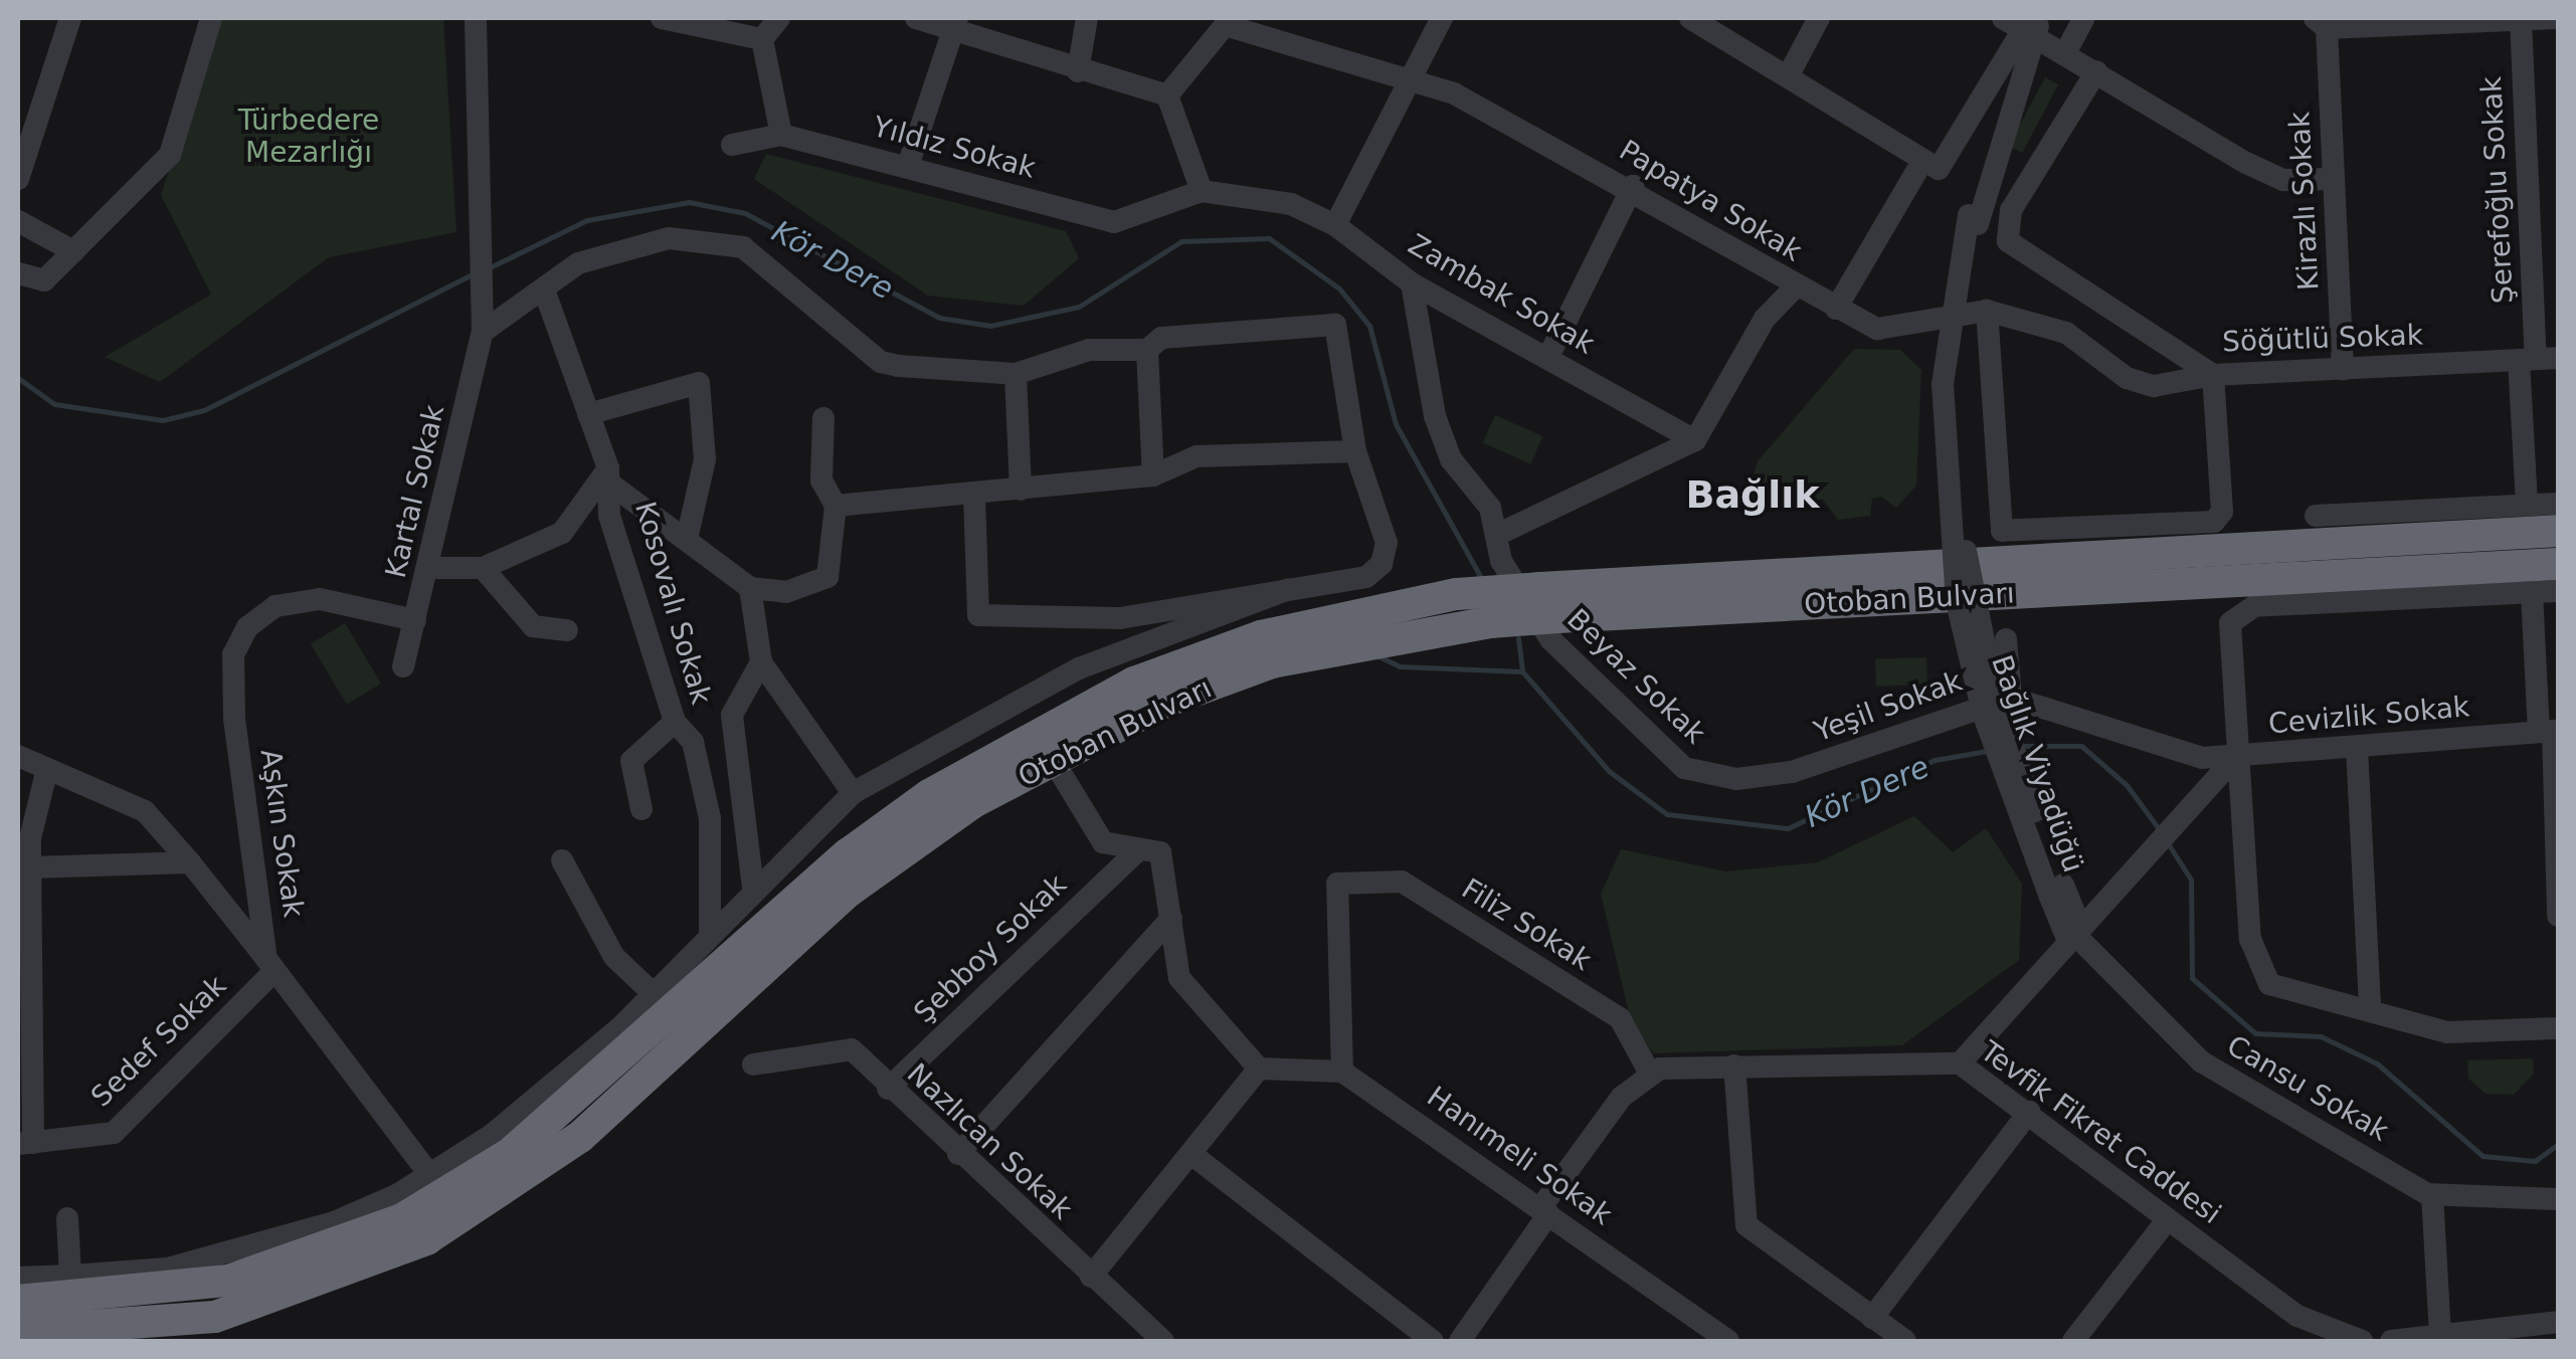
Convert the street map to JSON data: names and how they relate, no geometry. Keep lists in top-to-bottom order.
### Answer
{
  "streets": {
    "highway": ["Otoban Bulvarı"],
    "street": [
      "Yıldız Sokak",
      "Şerefoğlu Sokak",
      "Papatya Sokak",
      "Kirazlı Sokak",
      "Zambak Sokak",
      "Söğütlü Sokak",
      "Kartal Sokak",
      "Kosovalı Sokak",
      "Beyaz Sokak",
      "Yeşil Sokak",
      "Cevizlik Sokak",
      "Bağlık Viyadüğü",
      "Aşkın Sokak",
      "Filiz Sokak",
      "Şebboy Sokak",
      "Sedef Sokak",
      "Cansu Sokak",
      "Tevfik Fikret Caddesi",
      "Nazlıcan Sokak",
      "Hanımeli Sokak"
    ]
  },
  "crossings": [
    ["Yıldız Sokak", "Zambak Sokak"],
    ["Şerefoğlu Sokak", "Söğütlü Sokak"],
    ["Papatya Sokak", "Söğütlü Sokak"],
    ["Kirazlı Sokak", "Söğütlü Sokak"],
    ["Kartal Sokak", "Aşkın Sokak"],
    ["Beyaz Sokak", "Yeşil Sokak"],
    ["Cevizlik Sokak", "Bağlık Viyadüğü"],
    ["Cevizlik Sokak", "Cansu Sokak"],
    ["Cevizlik Sokak", "Tevfik Fikret Caddesi"],
    ["Bağlık Viyadüğü", "Cansu Sokak"],
    ["Aşkın Sokak", "Sedef Sokak"],
    ["Filiz Sokak", "Tevfik Fikret Caddesi"],
    ["Filiz Sokak", "Hanımeli Sokak"],
    ["Şebboy Sokak", "Nazlıcan Sokak"]
  ],
  "districts": ["Bağlık"],
  "water": ["Kör Dere"],
  "parks": ["Türbedere Mezarlığı"]
}
